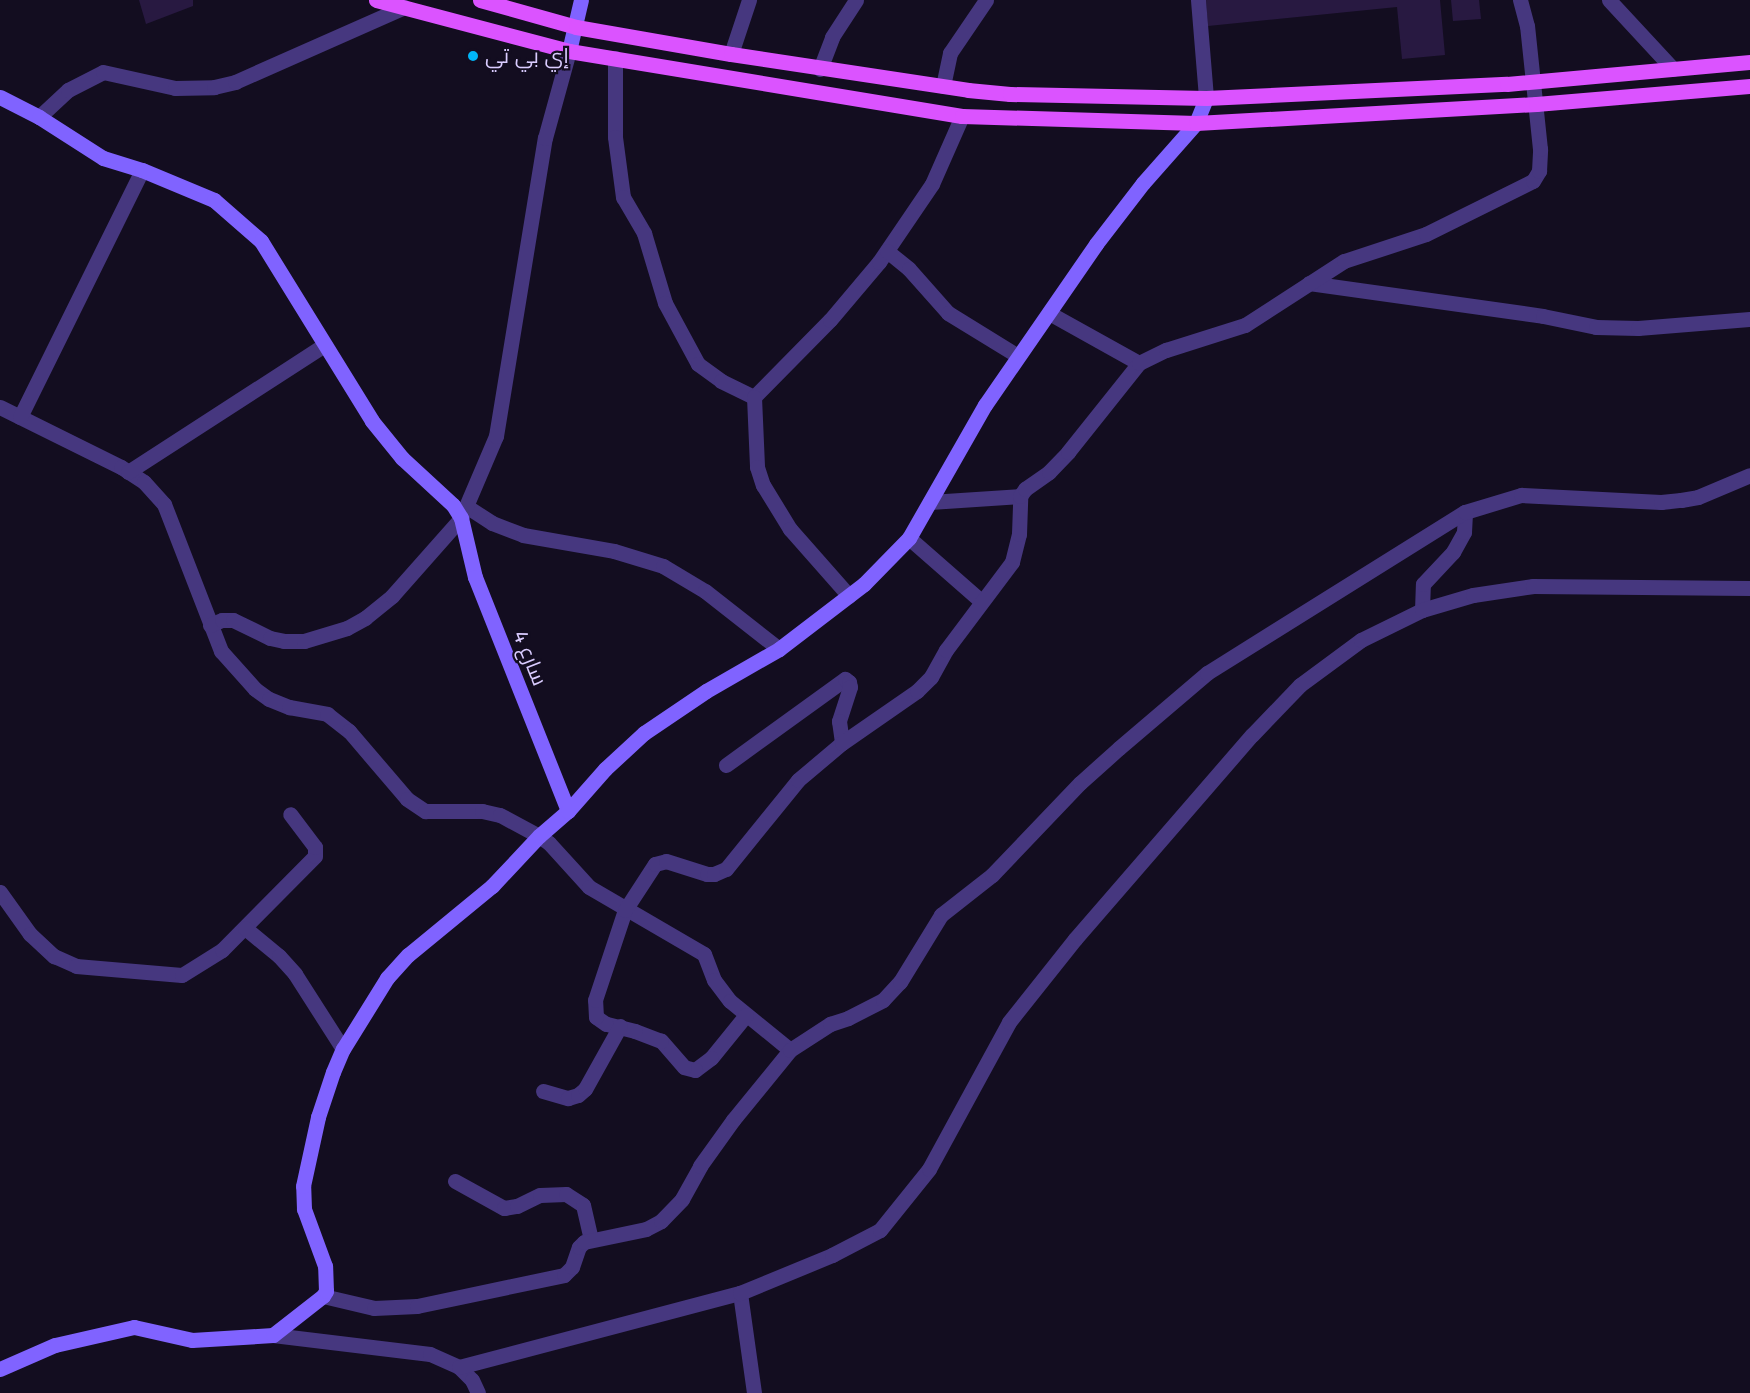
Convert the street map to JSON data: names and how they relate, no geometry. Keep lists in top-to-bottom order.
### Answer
{
  "streets": {
    "main road": ["سارع 4"]
  },
  "places": ["إي بي تي"]
}
